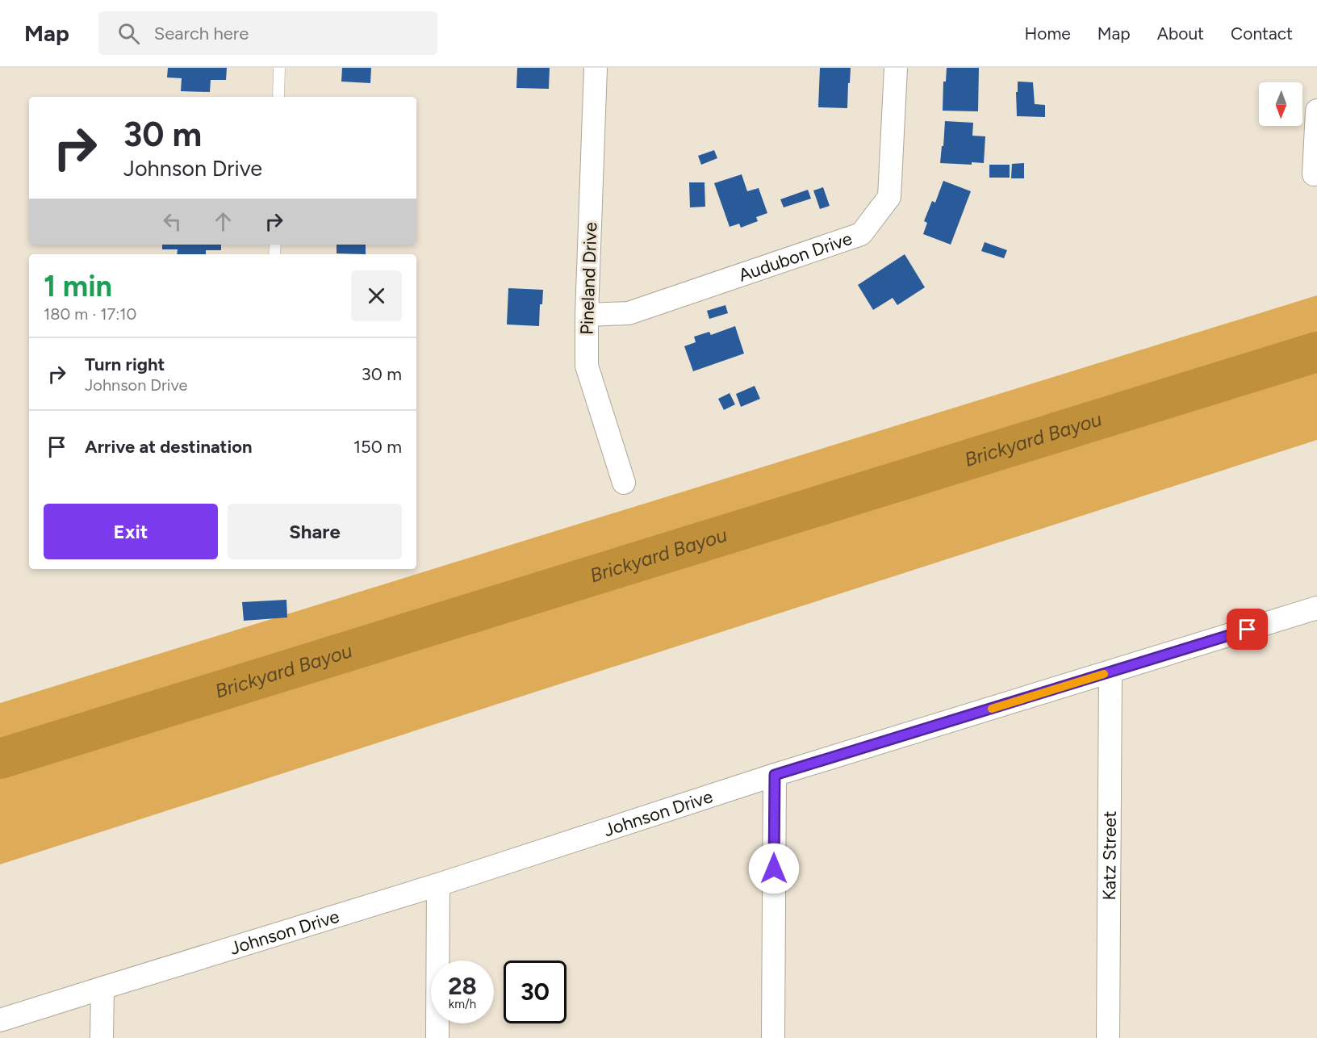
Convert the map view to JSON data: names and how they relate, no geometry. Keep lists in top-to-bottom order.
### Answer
{
  "streets": {
    "street": [
      "Audubon Drive",
      "Pineland Drive",
      "Johnson Drive",
      "Katz Street"
    ]
  },
  "crossings": [
    ["Audubon Drive", "Pineland Drive"],
    ["Johnson Drive", "Katz Street"]
  ],
  "water": ["Brickyard Bayou"],
  "north": "bottom",
  "page": {
    "header": "Map",
    "search": "Search here",
    "nav": [
      "Home",
      "Map",
      "About",
      "Contact"
    ],
    "turn": ["30 m", "Johnson Drive"],
    "heading": ["1 min", "180 m · 17:10"],
    "list": [
      {
        "name": "Turn right",
        "note": "Johnson Drive",
        "value": "30 m"
      },
      {
        "name": "Arrive at destination",
        "value": "150 m"
      }
    ],
    "buttons": ["Exit", "Share"],
    "speed": "28 km/h",
    "limit": "30"
  }
}
